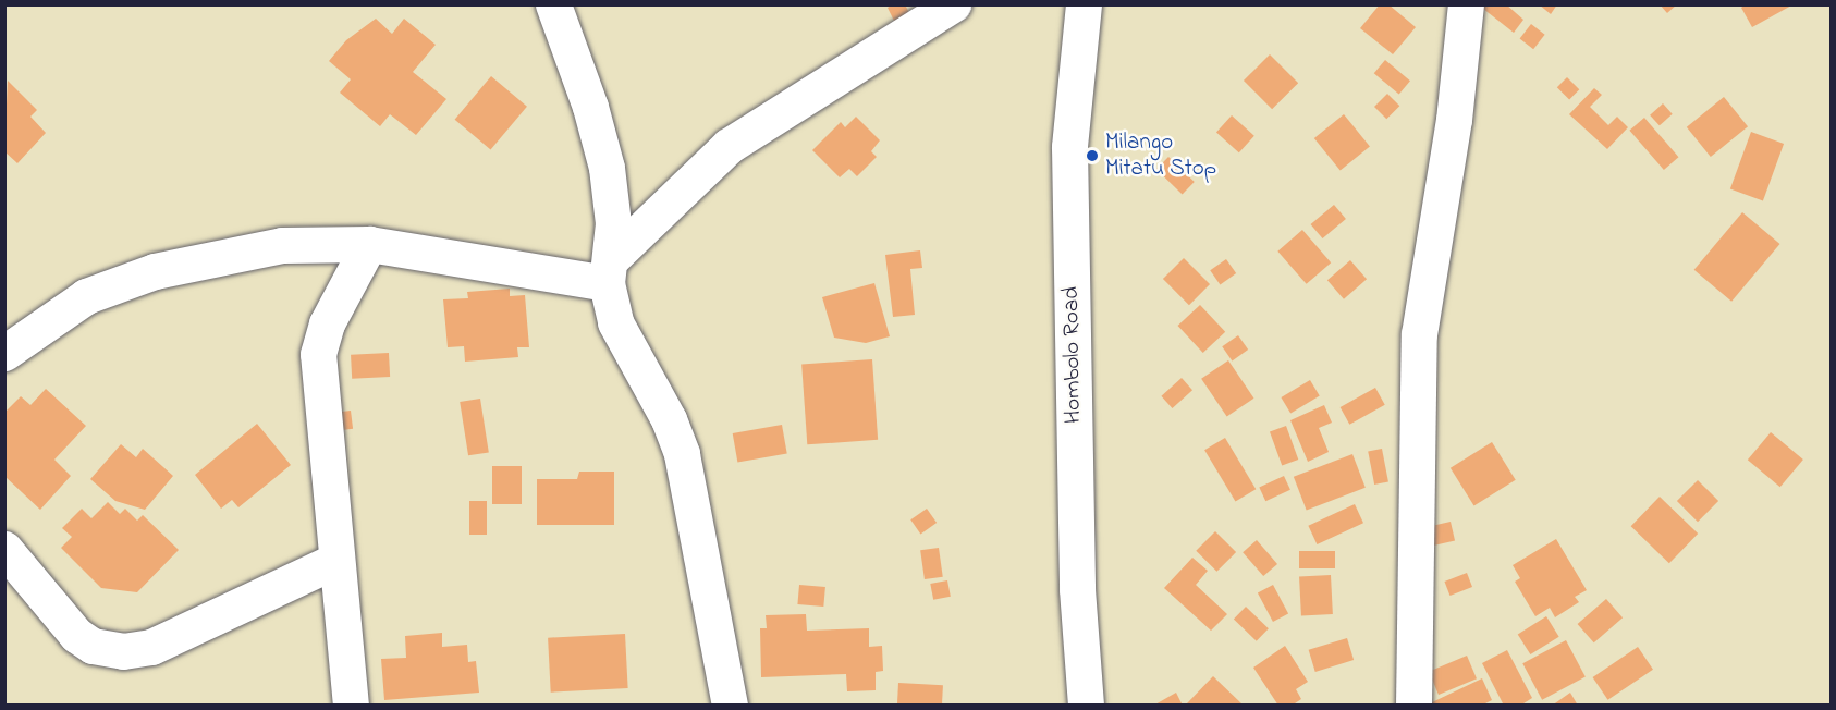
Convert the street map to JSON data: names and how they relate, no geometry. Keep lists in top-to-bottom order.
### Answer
{
  "streets": {
    "street": ["Hombolo Road"]
  },
  "places": ["Milango Mitatu Stop"]
}
